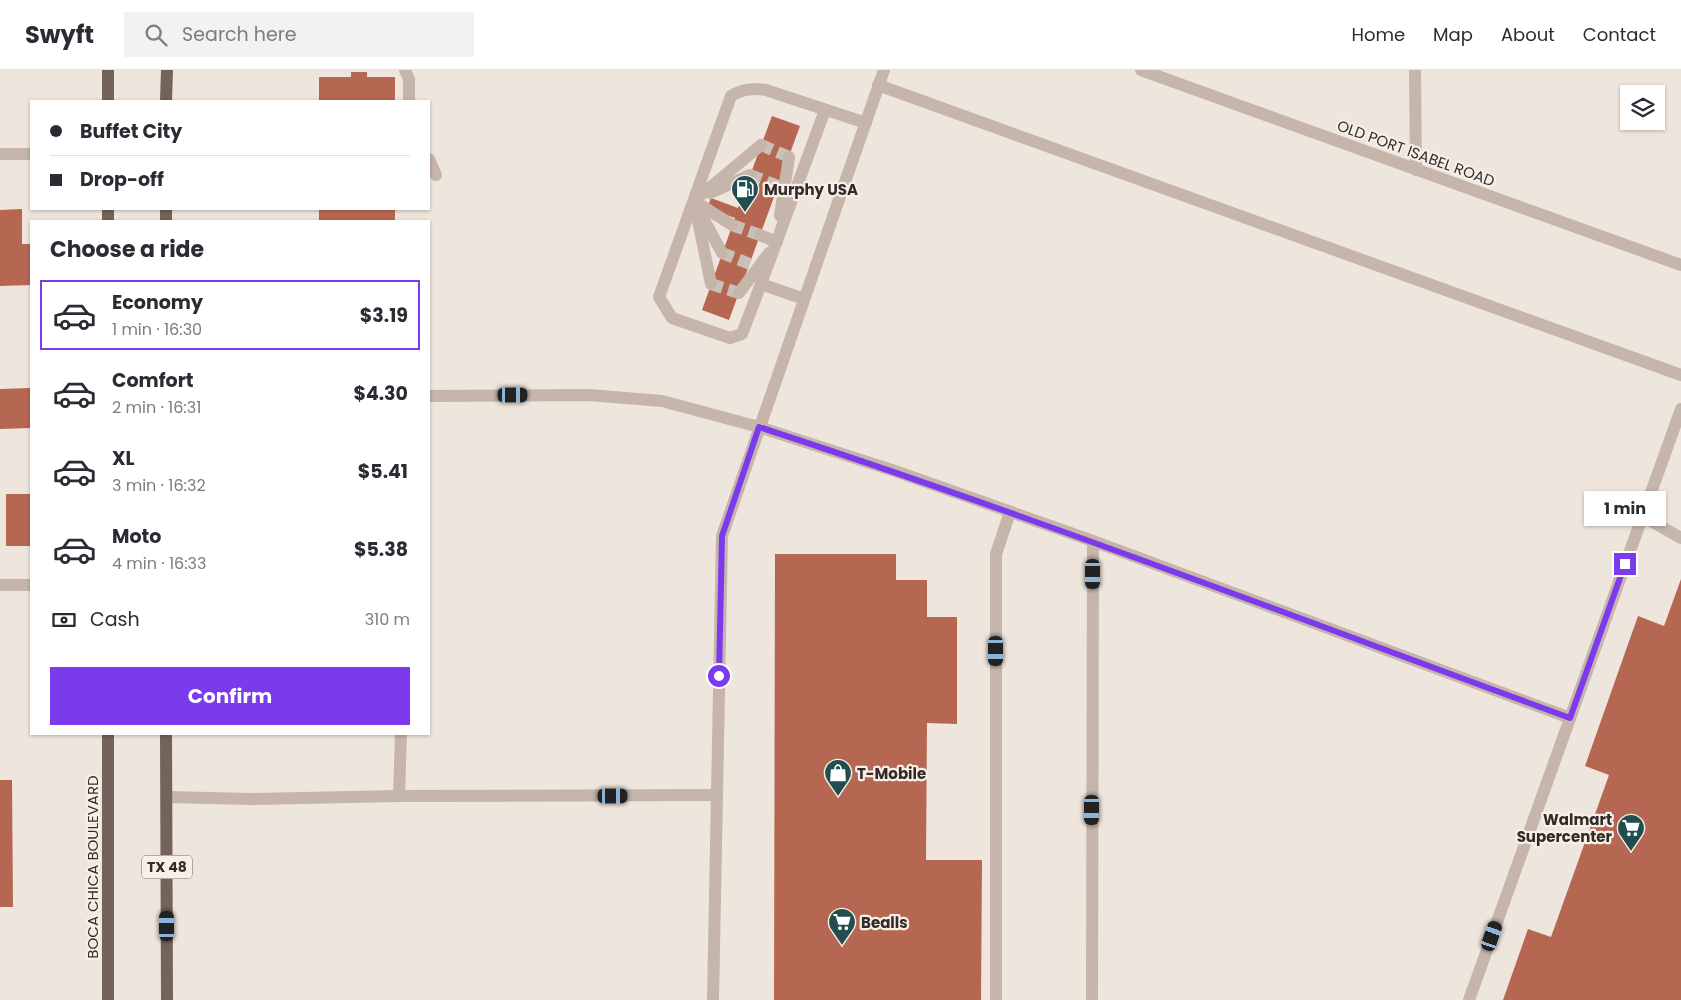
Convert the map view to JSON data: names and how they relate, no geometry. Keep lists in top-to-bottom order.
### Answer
{
  "streets": {
    "main road": ["BOCA CHICA BOULEVARD", "TX 48"],
    "street": ["OLD PORT ISABEL ROAD"]
  },
  "places": {
    "fuel station": ["Murphy USA"],
    "shop": ["T-Mobile"],
    "supermarket": ["Walmart Supercenter", "Bealls"]
  },
  "page": {
    "header": "Swyft",
    "search": "Search here",
    "nav": [
      "Home",
      "Map",
      "About",
      "Contact"
    ],
    "banner": ["Buffet City", "Drop-off"],
    "heading": "Choose a ride",
    "list": [
      {
        "name": "Economy",
        "note": "1 min · 16:30",
        "value": "$3.19"
      },
      {
        "name": "Comfort",
        "note": "2 min · 16:31",
        "value": "$4.30"
      },
      {
        "name": "XL",
        "note": "3 min · 16:32",
        "value": "$5.41"
      },
      {
        "name": "Moto",
        "note": "4 min · 16:33",
        "value": "$5.38"
      }
    ],
    "bubble": "1 min",
    "pay": ["Cash", "310 m"],
    "buttons": "Confirm"
  }
}
